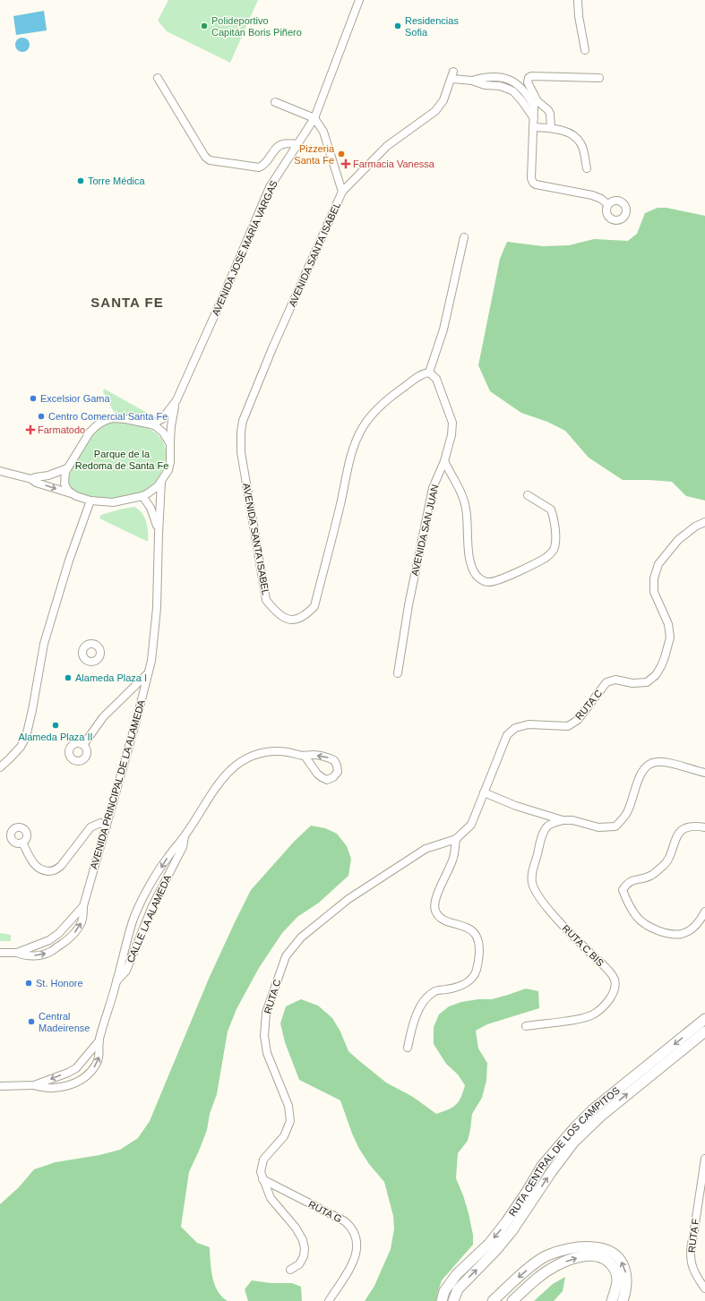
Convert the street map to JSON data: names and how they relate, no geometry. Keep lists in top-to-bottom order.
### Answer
{
  "streets": {
    "main road": ["RUTA CENTRAL DE LOS CAMPITOS"],
    "street": [
      "AVENIDA JOSÉ MARÍA VARGAS",
      "AVENIDA SANTA ISABEL",
      "AVENIDA SAN JUAN",
      "RUTA C",
      "AVENIDA PRINCIPAL DE LA ALAMEDA",
      "CALLE LA ALAMEDA",
      "RUTA C BIS",
      "RUTA G",
      "RUTA F"
    ]
  },
  "crossings": [
    ["AVENIDA JOSÉ MARÍA VARGAS", "AVENIDA SANTA ISABEL"],
    ["AVENIDA JOSÉ MARÍA VARGAS", "AVENIDA PRINCIPAL DE LA ALAMEDA"],
    ["AVENIDA SANTA ISABEL", "AVENIDA SAN JUAN"],
    ["RUTA C", "RUTA G"]
  ],
  "districts": ["SANTA FE"],
  "parks": ["Parque de la Redoma de Santa Fe"],
  "places": {
    "other": [
      "Polideportivo Capitán Boris Piñero",
      "Residencias Sofia",
      "Pizzeria Santa Fe",
      "Torre Médica",
      "Excelsior Gama",
      "Centro Comercial Santa Fe",
      "Alameda Plaza I",
      "Alameda Plaza II",
      "St. Honore",
      "Central Madeirense"
    ],
    "health": ["Farmacia Vanessa", "Farmatodo"]
  }
}
